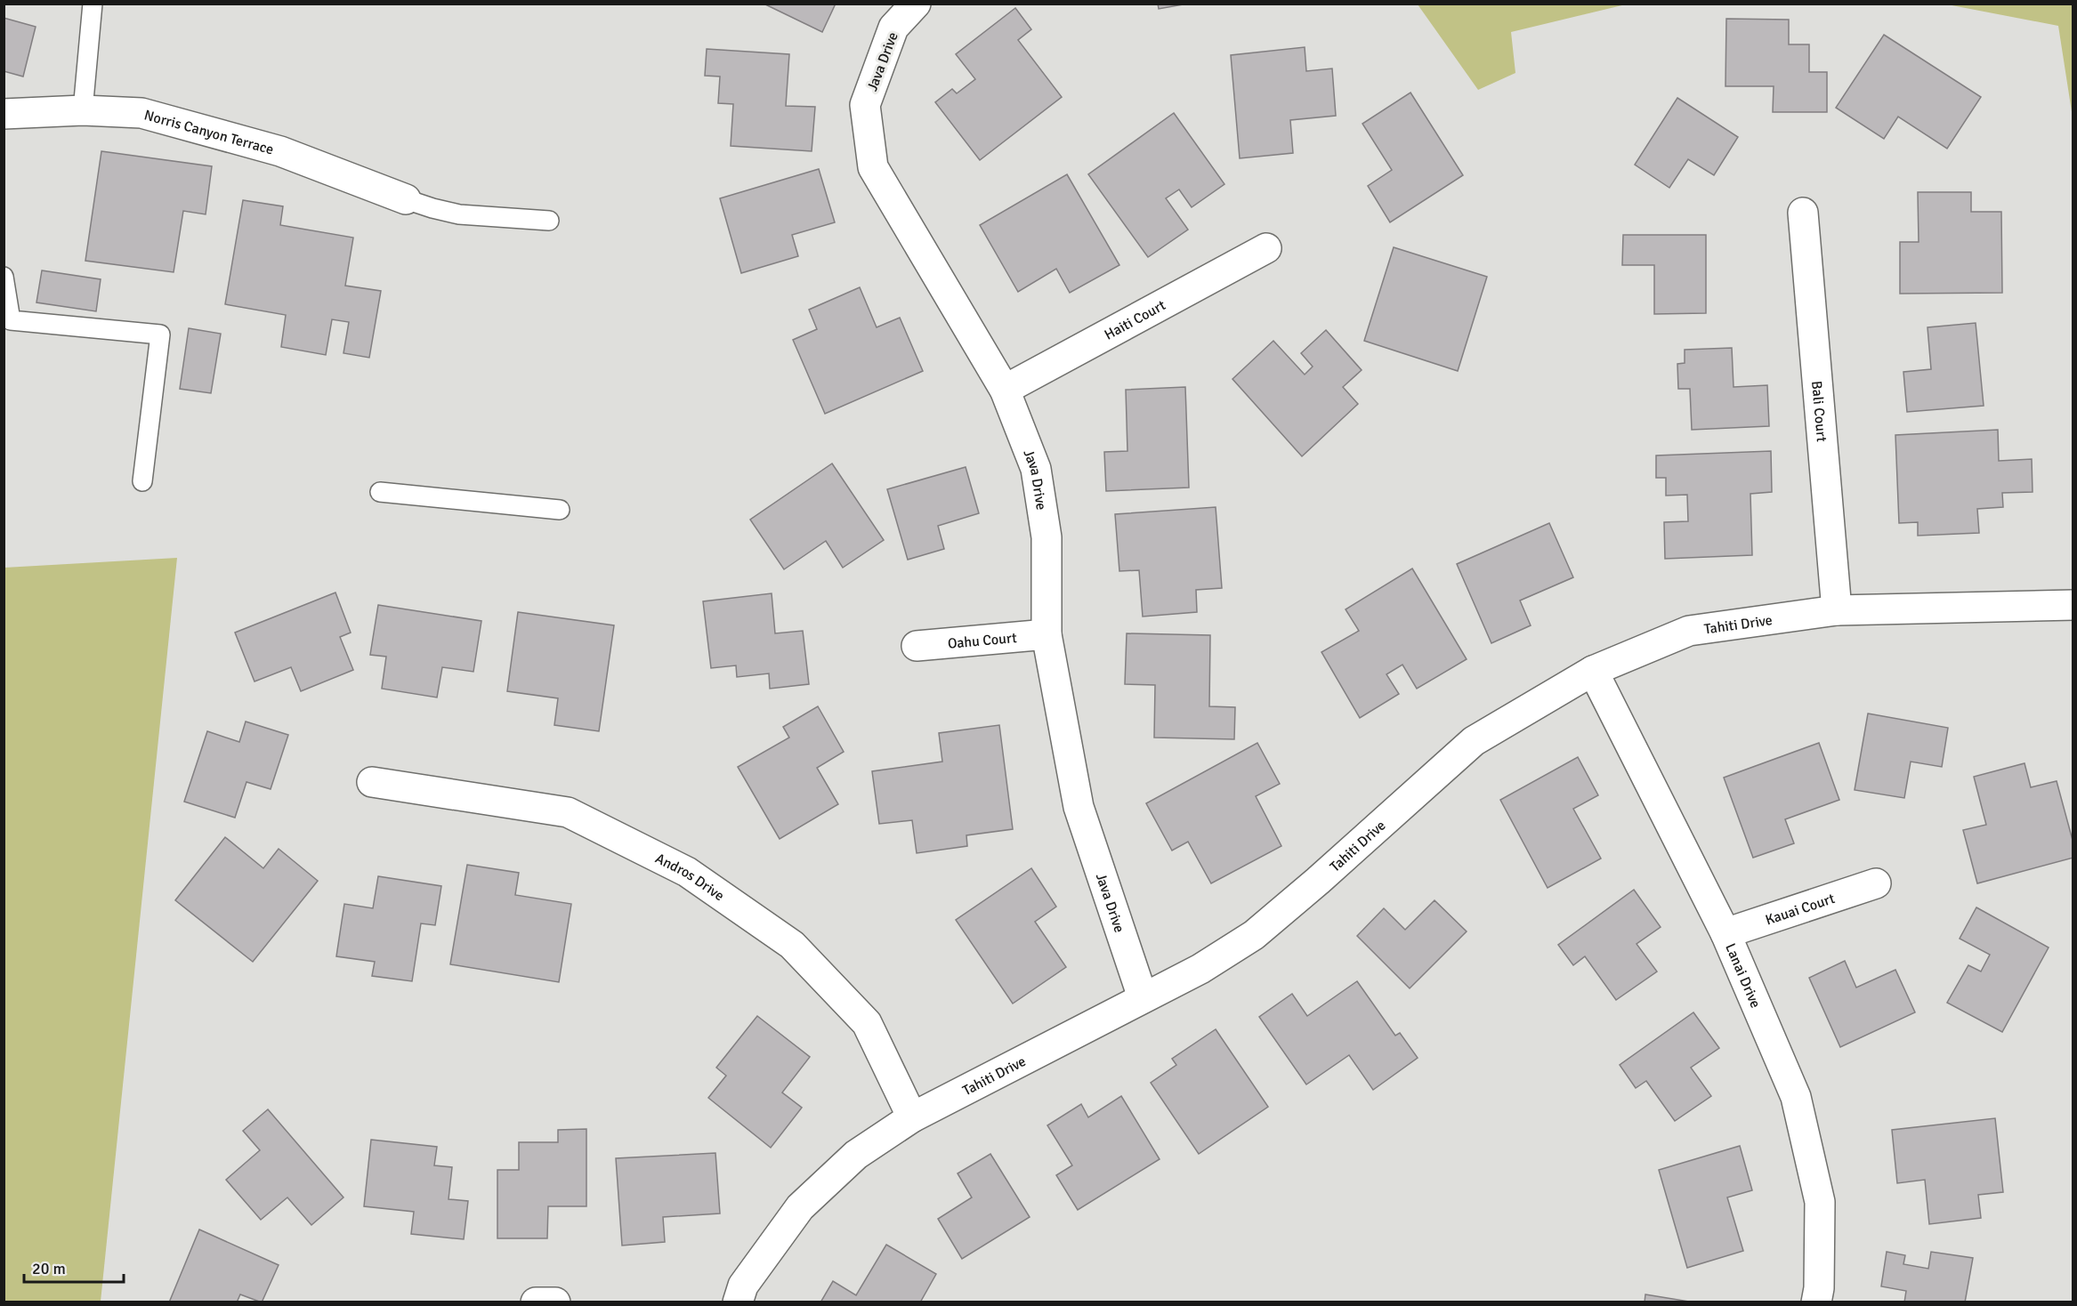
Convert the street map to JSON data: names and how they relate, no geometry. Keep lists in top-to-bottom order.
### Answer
{
  "streets": {
    "street": [
      "Java Drive",
      "Norris Canyon Terrace",
      "Haiti Court",
      "Bali Court",
      "Tahiti Drive",
      "Oahu Court",
      "Andros Drive",
      "Kauai Court",
      "Lanai Drive"
    ]
  },
  "crossings": [
    ["Java Drive", "Haiti Court"],
    ["Java Drive", "Tahiti Drive"],
    ["Java Drive", "Oahu Court"],
    ["Bali Court", "Tahiti Drive"],
    ["Tahiti Drive", "Andros Drive"],
    ["Tahiti Drive", "Lanai Drive"],
    ["Kauai Court", "Lanai Drive"]
  ],
  "scale_bar": "20 m"
}
